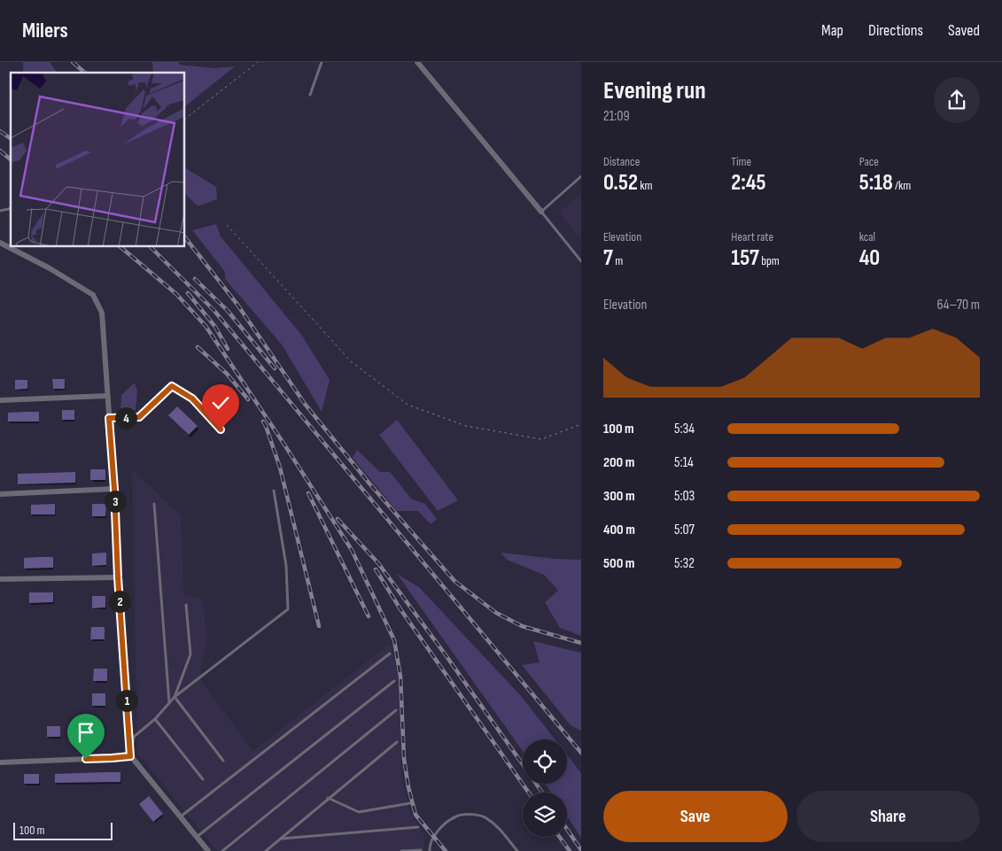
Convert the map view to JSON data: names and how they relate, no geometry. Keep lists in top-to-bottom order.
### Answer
{
  "scale_bar": "100 m",
  "page": {
    "header": "Milers",
    "nav": ["Map", "Directions", "Saved"],
    "heading": ["Evening run", "21:09"],
    "stats": [
      ["Distance", "0.52 km"],
      ["Time", "2:45"],
      ["Pace", "5:18 /km"],
      ["Elevation", "7 m"],
      ["Heart rate", "157 bpm"],
      ["kcal", "40"]
    ],
    "chart": ["Elevation", "64–70 m"],
    "pins": [
      "4",
      "3",
      "2",
      "1"
    ],
    "list": [
      {
        "name": "100 m",
        "note": "5:34"
      },
      {
        "name": "200 m",
        "note": "5:14"
      },
      {
        "name": "300 m",
        "note": "5:03"
      },
      {
        "name": "400 m",
        "note": "5:07"
      },
      {
        "name": "500 m",
        "note": "5:32"
      }
    ],
    "buttons": ["Save", "Share"],
    "scale": "100 m"
  }
}
